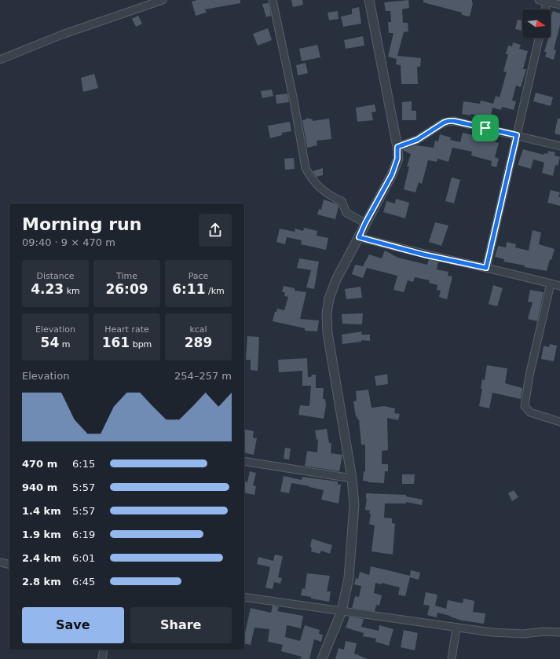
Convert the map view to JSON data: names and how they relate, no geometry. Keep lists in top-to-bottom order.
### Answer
{
  "north": "right",
  "page": {
    "heading": ["Morning run", "09:40 · 9 × 470 m"],
    "stats": [
      ["Distance", "4.23 km"],
      ["Time", "26:09"],
      ["Pace", "6:11 /km"],
      ["Elevation", "54 m"],
      ["Heart rate", "161 bpm"],
      ["kcal", "289"]
    ],
    "chart": ["Elevation", "254–257 m"],
    "list": [
      {
        "name": "470 m",
        "note": "6:15"
      },
      {
        "name": "940 m",
        "note": "5:57"
      },
      {
        "name": "1.4 km",
        "note": "5:57"
      },
      {
        "name": "1.9 km",
        "note": "6:19"
      },
      {
        "name": "2.4 km",
        "note": "6:01"
      },
      {
        "name": "2.8 km",
        "note": "6:45"
      }
    ],
    "buttons": ["Save", "Share"]
  }
}
